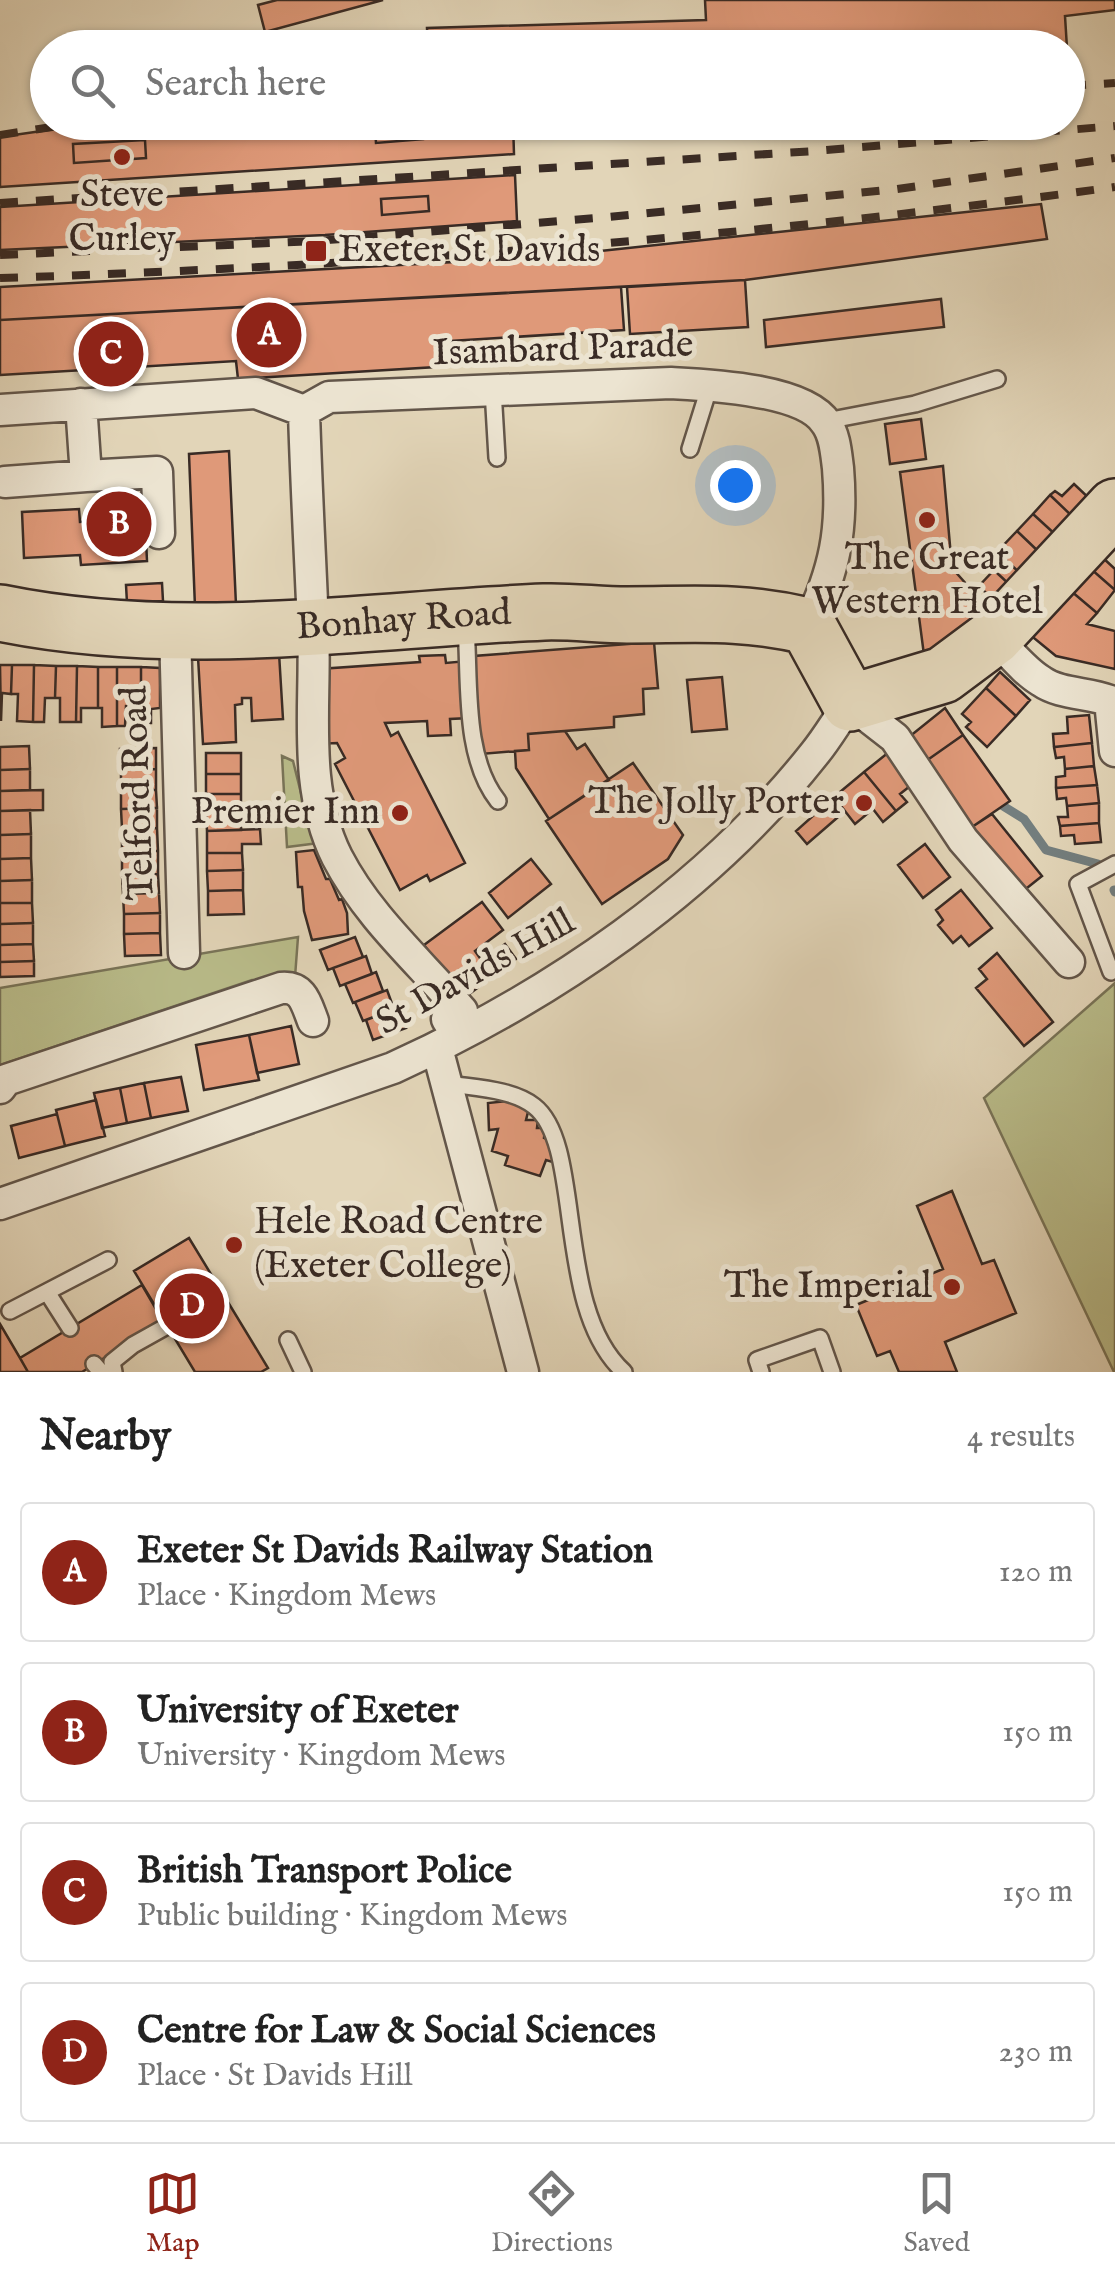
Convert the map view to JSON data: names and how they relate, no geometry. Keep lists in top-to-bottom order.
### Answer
{
  "streets": {
    "highway": ["Bonhay Road"],
    "street": ["Isambard Parade", "Telford Road", "St Davids Hill"]
  },
  "crossings": [
    ["Bonhay Road", "Telford Road"]
  ],
  "places": {
    "other": [
      "Steve Curley",
      "The Great Western Hotel",
      "The Jolly Porter",
      "Premier Inn",
      "Hele Road Centre (Exeter College)",
      "The Imperial"
    ],
    "transit": ["Exeter St Davids"]
  },
  "page": {
    "search": "Search here",
    "pins": [
      "A",
      "C",
      "B",
      "D"
    ],
    "heading": ["Nearby", "4 results"],
    "list": [
      {
        "mark": "A",
        "name": "Exeter St Davids Railway Station",
        "note": "Place · Kingdom Mews",
        "value": "120 m"
      },
      {
        "mark": "B",
        "name": "University of Exeter",
        "note": "University · Kingdom Mews",
        "value": "150 m"
      },
      {
        "mark": "C",
        "name": "British Transport Police",
        "note": "Public building · Kingdom Mews",
        "value": "150 m"
      },
      {
        "mark": "D",
        "name": "Centre for Law & Social Sciences",
        "note": "Place · St Davids Hill",
        "value": "230 m"
      }
    ],
    "nav": ["Map", "Directions", "Saved"]
  }
}
